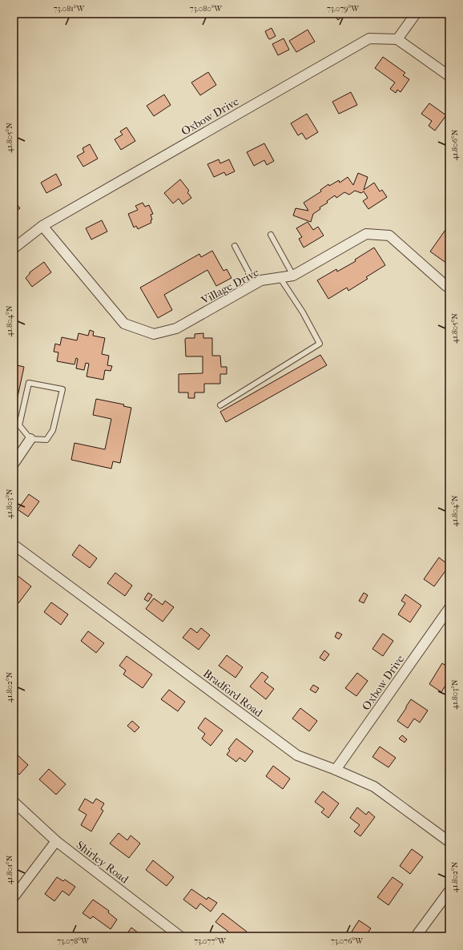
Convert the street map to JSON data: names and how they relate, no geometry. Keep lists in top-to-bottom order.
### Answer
{
  "streets": {
    "street": [
      "Oxbow Drive",
      "Village Drive",
      "Bradford Road",
      "Shirley Road"
    ]
  },
  "crossings": [
    ["Oxbow Drive", "Village Drive"],
    ["Oxbow Drive", "Bradford Road"]
  ],
  "coordinates": [
    "73.081°W",
    "73.080°W",
    "73.079°W",
    "41.805°N",
    "41.806°N",
    "41.804°N",
    "41.803°N",
    "41.802°N",
    "41.801°N",
    "73.078°W",
    "73.077°W",
    "73.076°W"
  ]
}
